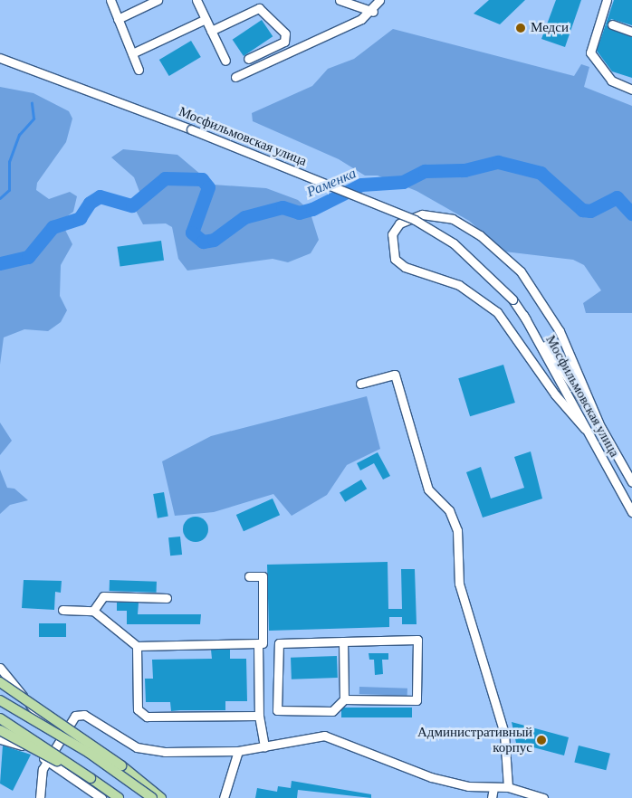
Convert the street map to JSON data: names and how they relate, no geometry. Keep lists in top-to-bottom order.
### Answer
{
  "streets": {
    "street": ["Мосфильмовская улица"]
  },
  "water": ["Раменка"],
  "places": ["Медси", "Административный корпус"]
}
